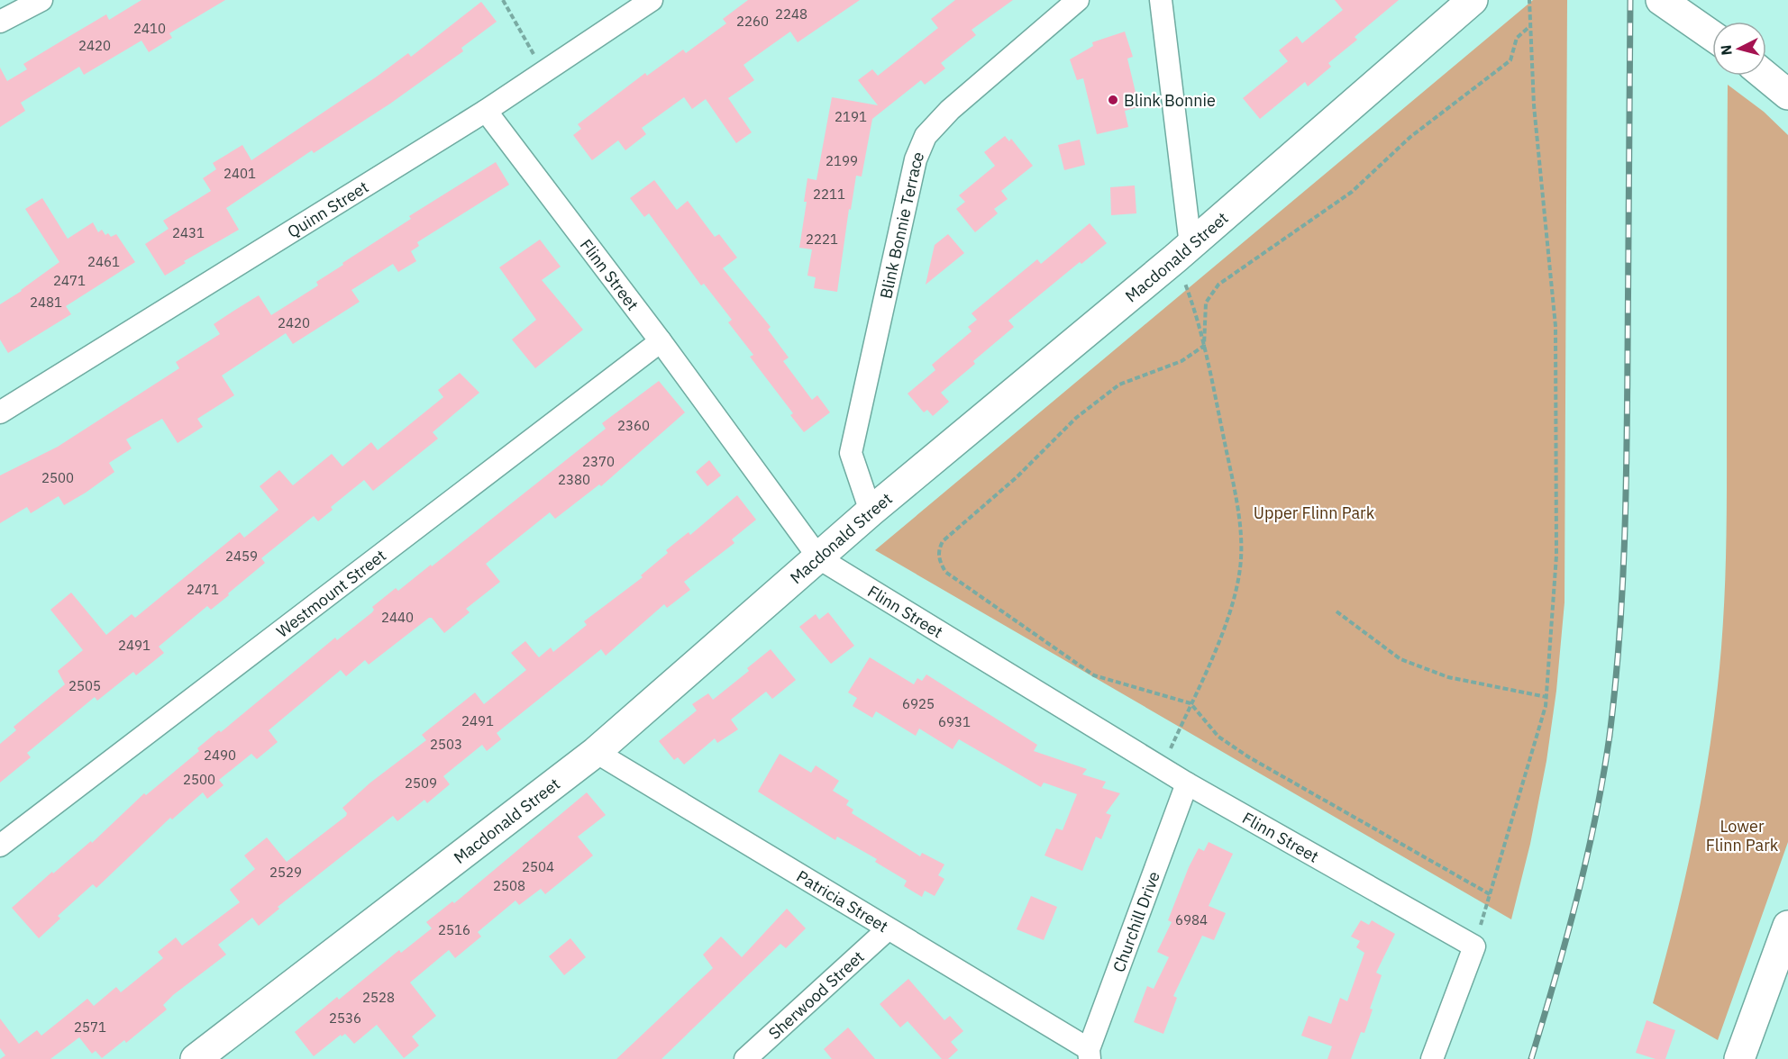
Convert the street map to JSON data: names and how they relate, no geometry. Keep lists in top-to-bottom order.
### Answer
{
  "streets": {
    "street": [
      "Quinn Street",
      "Blink Bonnie Terrace",
      "Macdonald Street",
      "Flinn Street",
      "Westmount Street",
      "Patricia Street",
      "Churchill Drive",
      "Sherwood Street"
    ]
  },
  "crossings": [
    ["Quinn Street", "Flinn Street"],
    ["Blink Bonnie Terrace", "Macdonald Street"],
    ["Macdonald Street", "Flinn Street"],
    ["Macdonald Street", "Patricia Street"],
    ["Flinn Street", "Westmount Street"],
    ["Flinn Street", "Churchill Drive"],
    ["Patricia Street", "Churchill Drive"],
    ["Patricia Street", "Sherwood Street"]
  ],
  "parks": ["Upper Flinn Park", "Lower Flinn Park"],
  "places": ["Blink Bonnie"],
  "house_numbers": [
    "2248",
    "2260",
    "2410",
    "2420",
    "2191",
    "2199",
    "2401",
    "2211",
    "2431",
    "2221",
    "2461",
    "2471",
    "2481",
    "2420",
    "2360",
    "2370",
    "2500",
    "2380",
    "2459",
    "2471",
    "2440",
    "2491",
    "2505",
    "6925",
    "2491",
    "6931",
    "2503",
    "2490",
    "2500",
    "2509",
    "2504",
    "2529",
    "2508",
    "6984",
    "2516",
    "2528",
    "2536",
    "2571"
  ],
  "north": "left"
}
